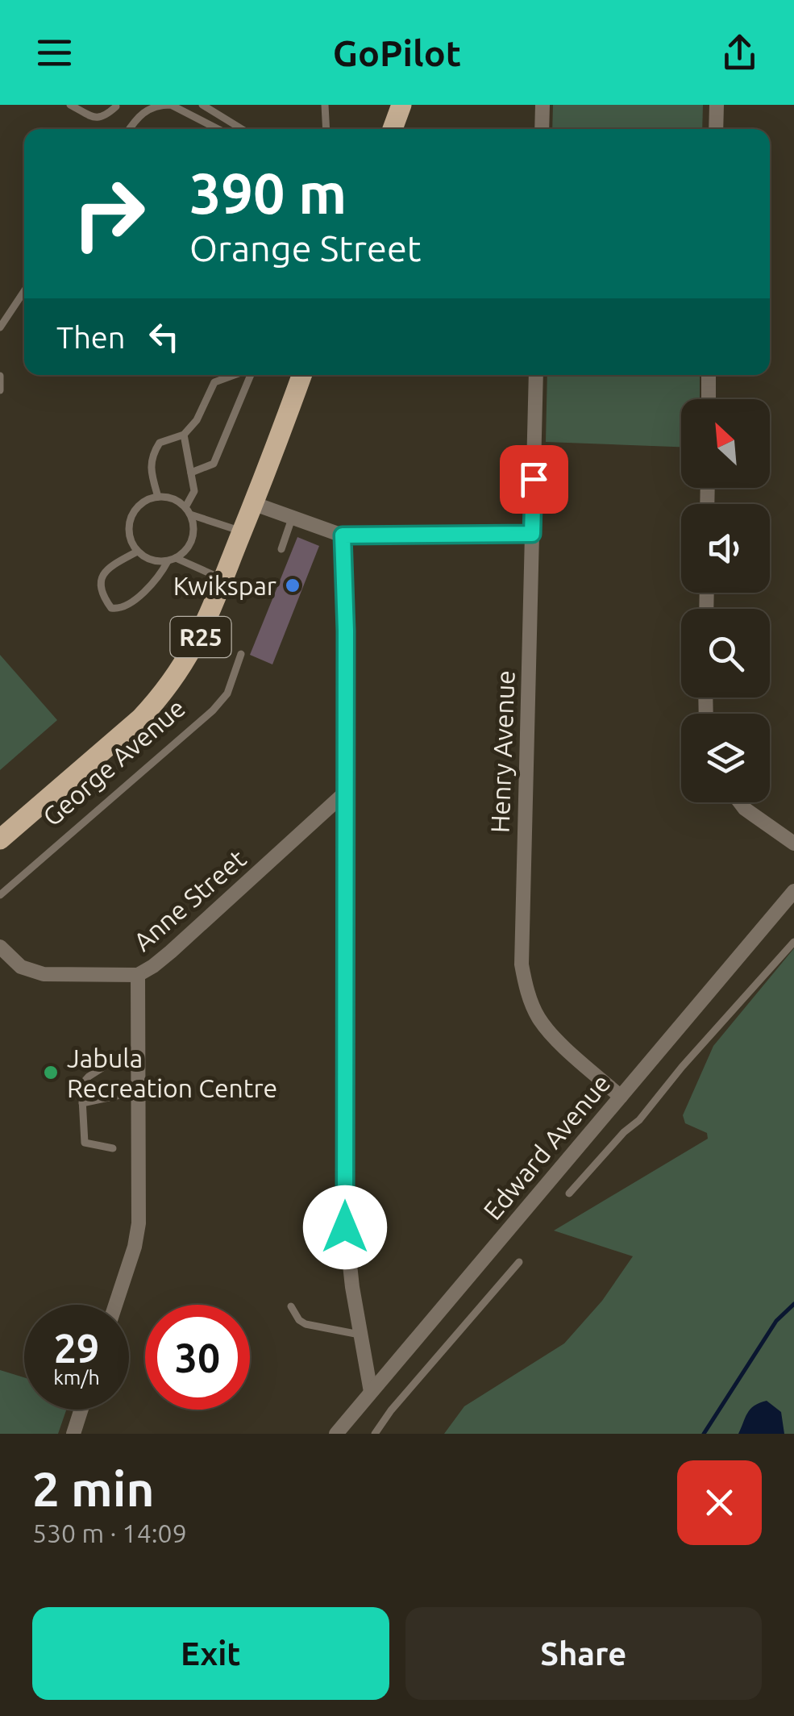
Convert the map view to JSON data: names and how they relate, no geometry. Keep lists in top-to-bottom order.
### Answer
{
  "streets": {
    "main road": ["R25", "George Avenue"],
    "street": ["Henry Avenue", "Anne Street", "Edward Avenue"]
  },
  "crossings": [
    ["Henry Avenue", "Edward Avenue"]
  ],
  "places": ["Kwikspar", "Jabula Recreation Centre"],
  "north": "top left",
  "page": {
    "header": "GoPilot",
    "turn": ["390 m", "Orange Street"],
    "then": "Then",
    "speed": "29 km/h",
    "limit": "30",
    "heading": ["2 min", "530 m · 14:09"],
    "buttons": ["Exit", "Share"]
  }
}
